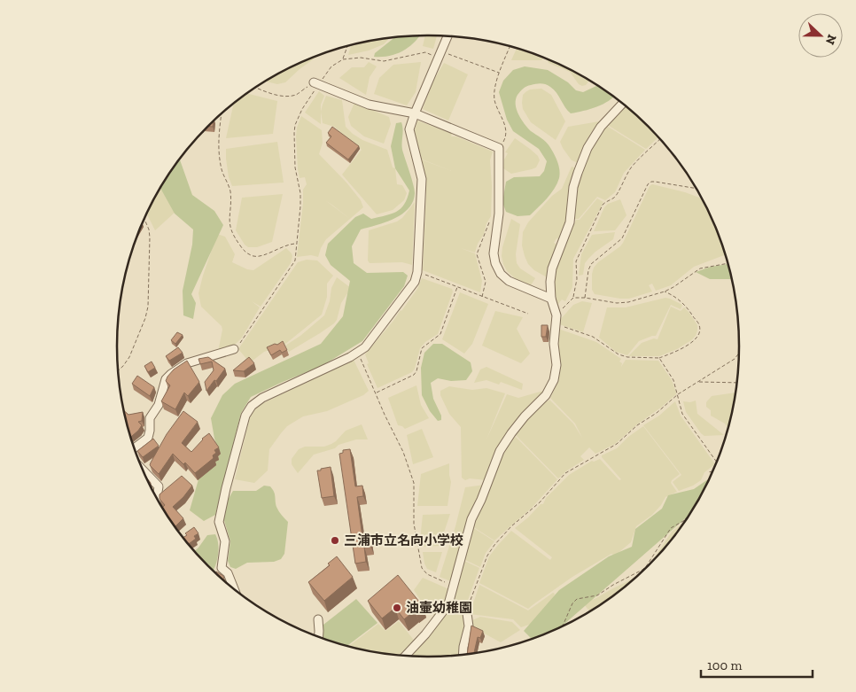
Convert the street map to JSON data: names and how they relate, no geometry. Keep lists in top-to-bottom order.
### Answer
{
  "places": ["三浦市立名向小学校", "油壷幼稚園"],
  "scale_bar": "100 m",
  "north": "right"
}
